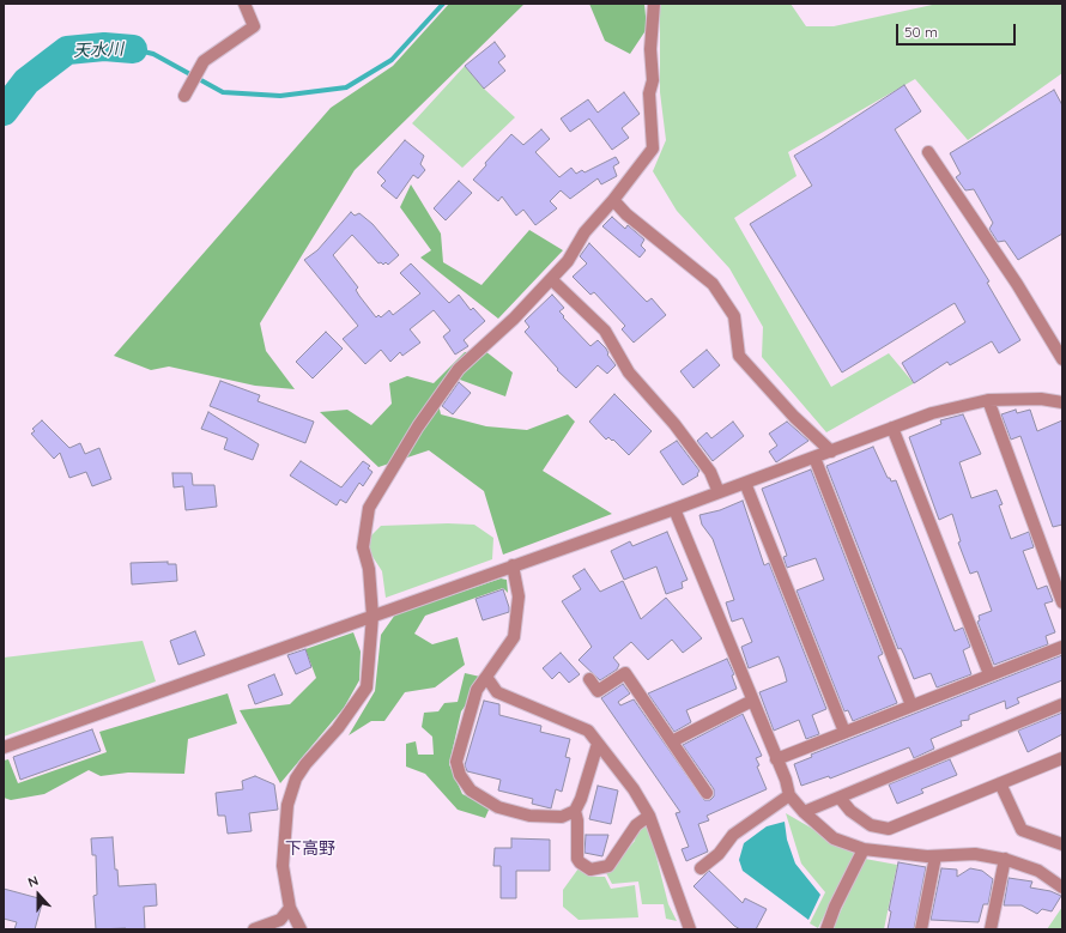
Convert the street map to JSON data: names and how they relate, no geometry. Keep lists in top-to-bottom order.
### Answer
{
  "districts": ["下高野"],
  "water": ["天水川"],
  "scale_bar": "50 m",
  "north": "top"
}
